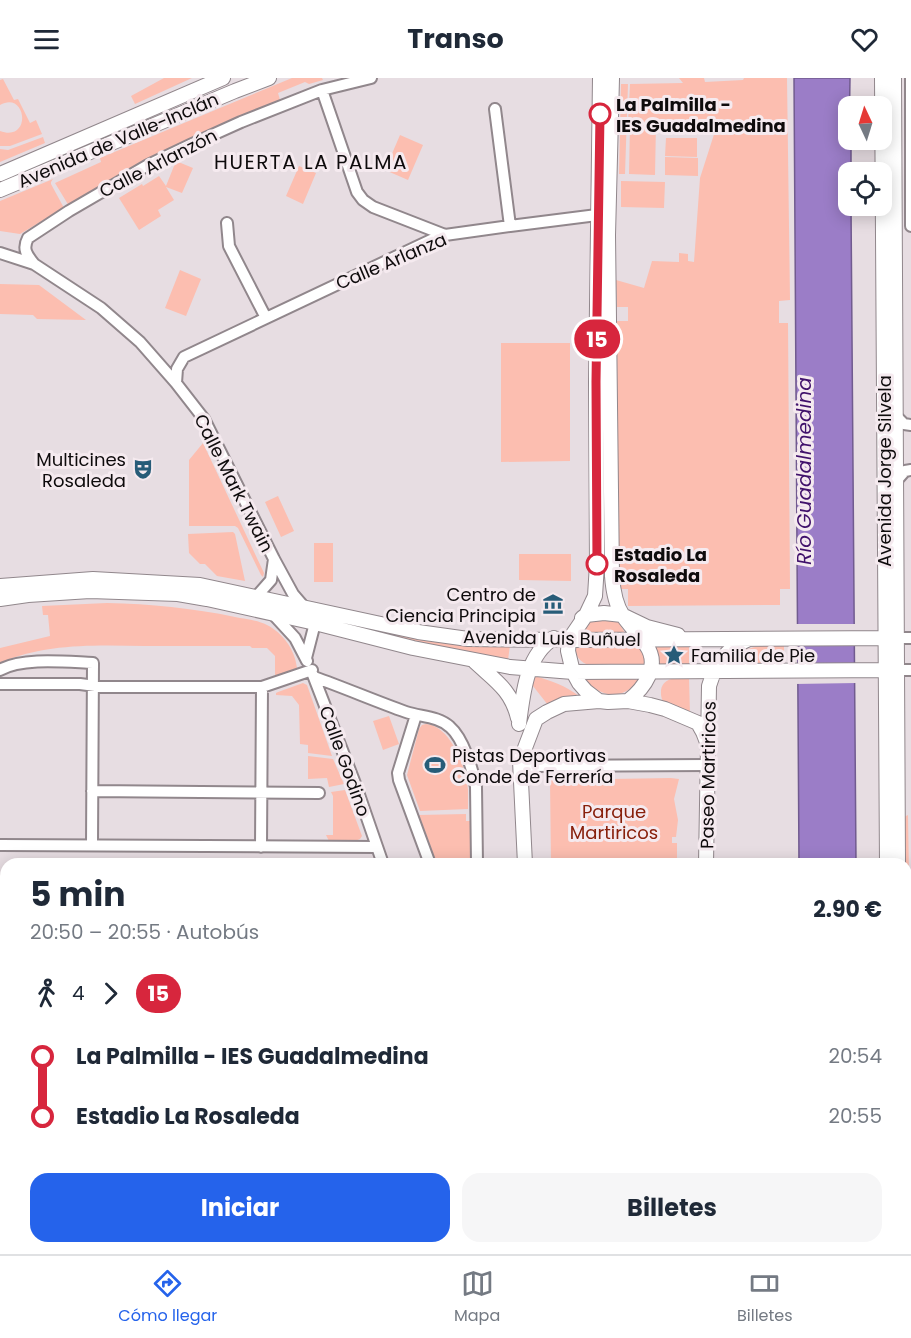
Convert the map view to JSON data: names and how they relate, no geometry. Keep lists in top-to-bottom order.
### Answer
{
  "streets": {
    "main road": [
      "Avenida de Valle-Inclán",
      "Avenida Jorge Silvela",
      "Avenida Luis Buñuel",
      "Paseo Martiricos"
    ],
    "street": [
      "Calle Arlanzón",
      "Calle Arlanza",
      "Calle Mark Twain",
      "Calle Godino"
    ]
  },
  "crossings": [
    ["Calle Arlanzón", "Calle Mark Twain"],
    ["Avenida Jorge Silvela", "Avenida Luis Buñuel"],
    ["Calle Mark Twain", "Avenida Luis Buñuel"],
    ["Avenida Luis Buñuel", "Calle Godino"],
    ["Avenida Luis Buñuel", "Paseo Martiricos"]
  ],
  "districts": ["HUERTA LA PALMA"],
  "water": ["Río Guadalmedina"],
  "parks": ["Parque Martiricos"],
  "places": {
    "other": ["La Palmilla - IES Guadalmedina", "Estadio La Rosaleda"],
    "theatre": ["Multicines Rosaleda"],
    "museum": ["Centro de Ciencia Principia"],
    "place": ["Familia de Pie"],
    "sports": ["Pistas Deportivas Conde de Ferrería"]
  },
  "lines": ["bus line 15"],
  "north": "top",
  "page": {
    "header": "Transo",
    "on_map": "15",
    "heading": ["5 min", "20:50 – 20:55 · Autobús", "2.90 €"],
    "legs": ["4", "15"],
    "list": [
      {
        "name": "La Palmilla - IES Guadalmedina",
        "value": "20:54"
      },
      {
        "name": "Estadio La Rosaleda",
        "value": "20:55"
      }
    ],
    "buttons": ["Iniciar", "Billetes"],
    "tabs": ["Cómo llegar", "Mapa", "Billetes"]
  }
}
